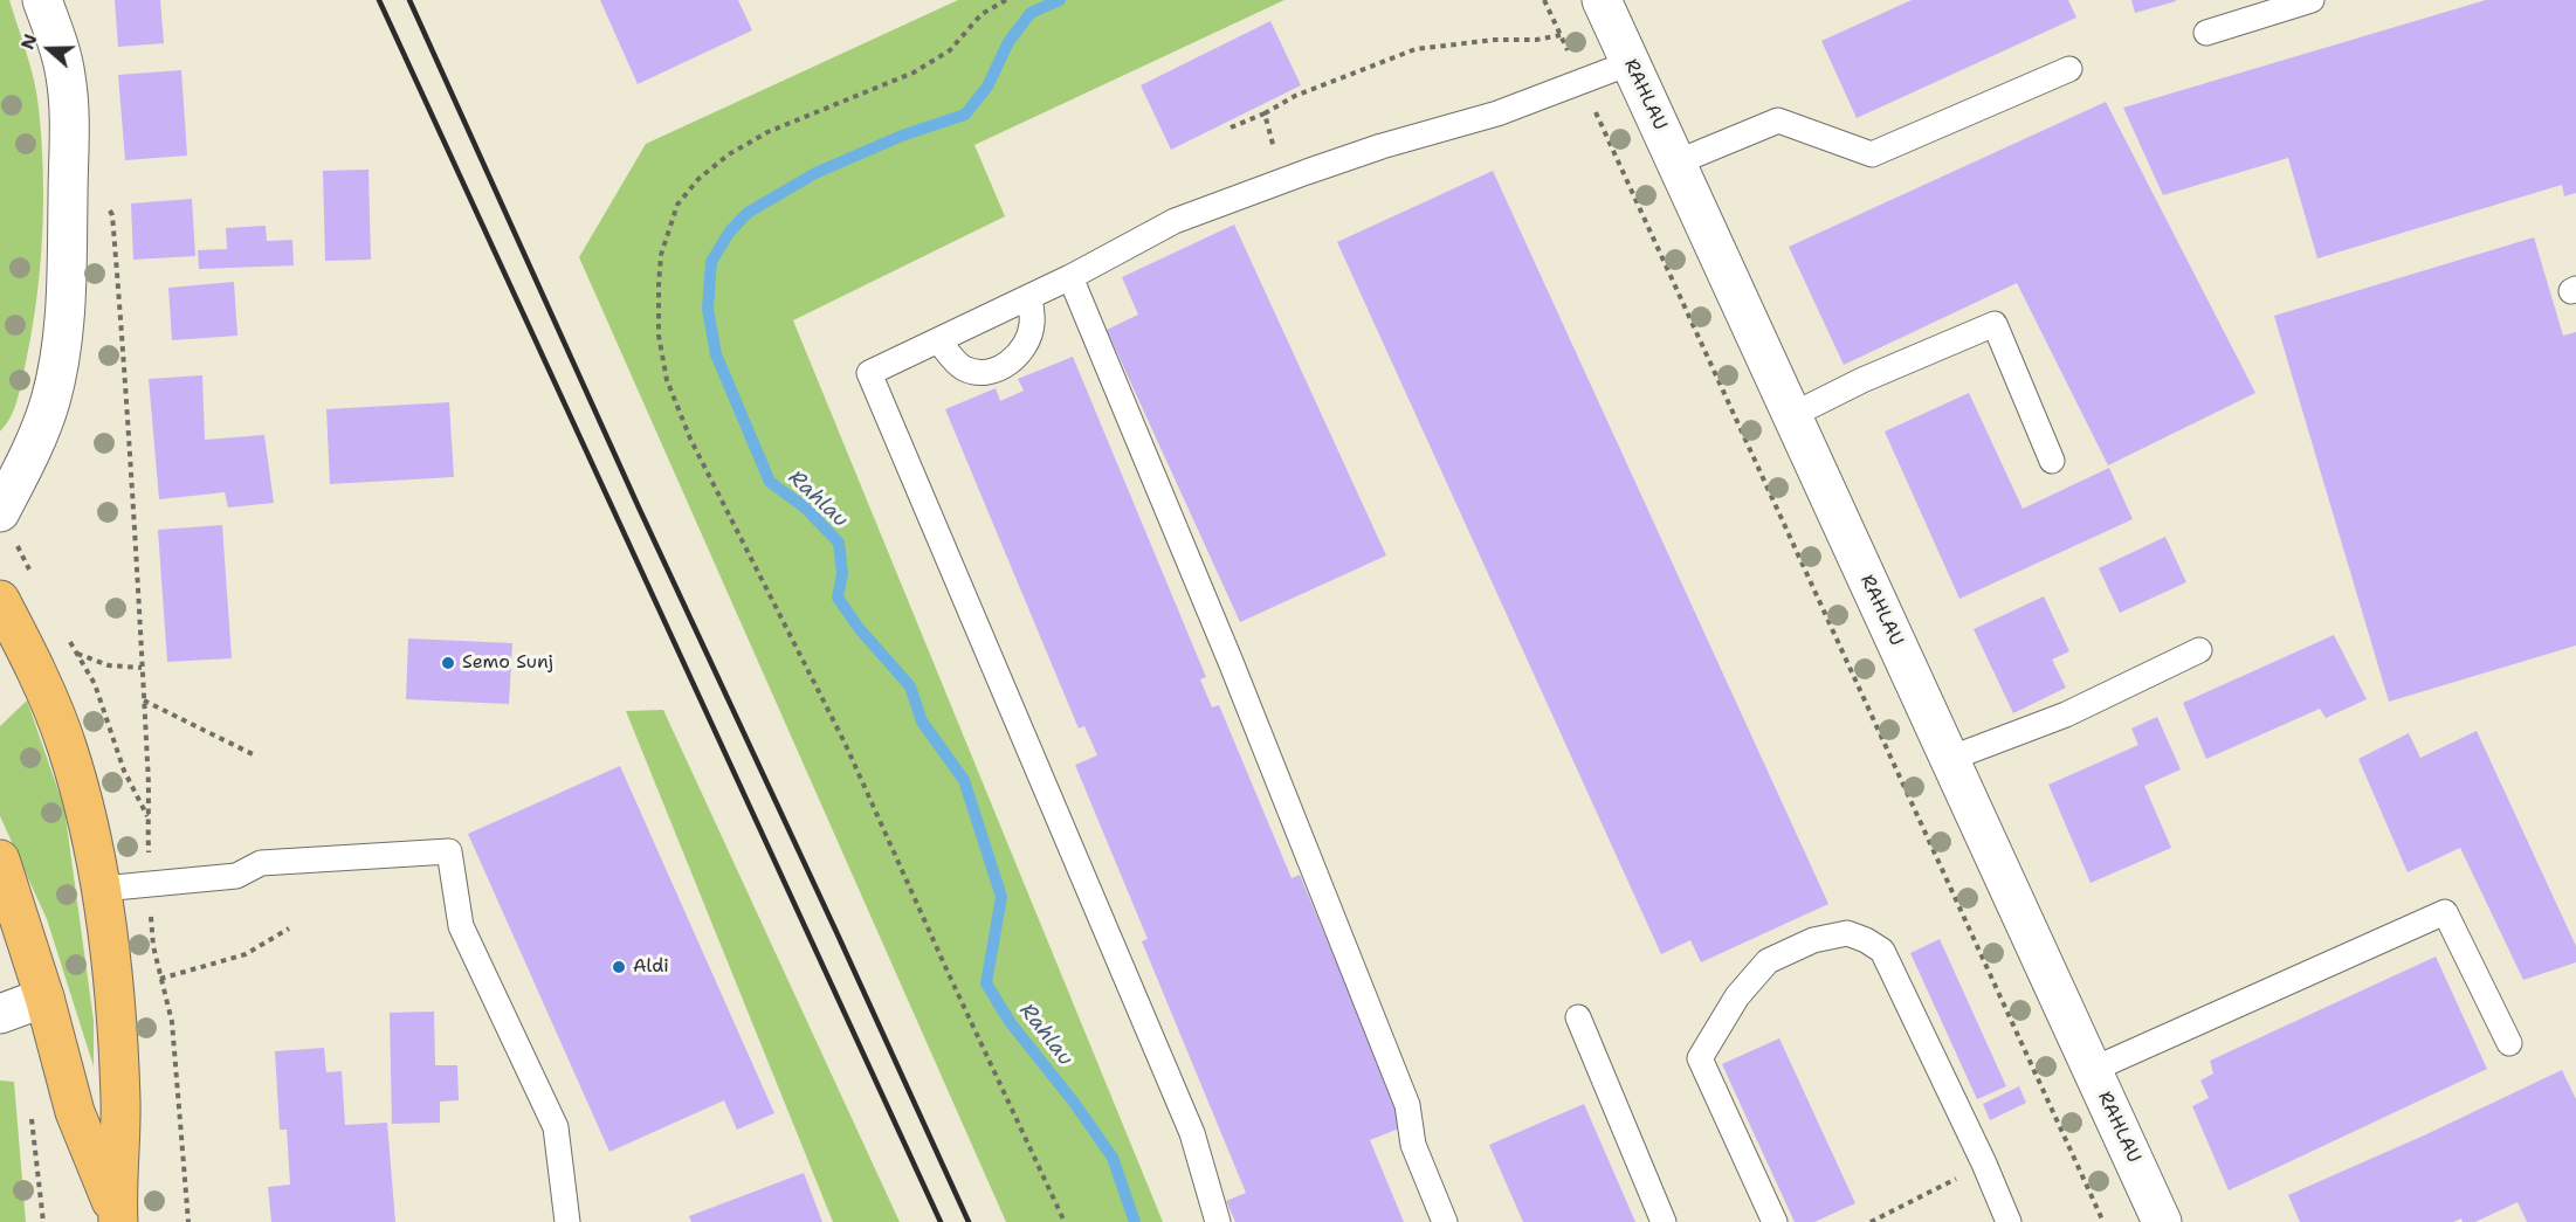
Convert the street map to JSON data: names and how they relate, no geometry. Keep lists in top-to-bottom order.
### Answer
{
  "streets": {
    "street": ["RAHLAU"]
  },
  "water": ["Rahlau"],
  "places": ["Semo Sunj", "Aldi"],
  "north": "left"
}
